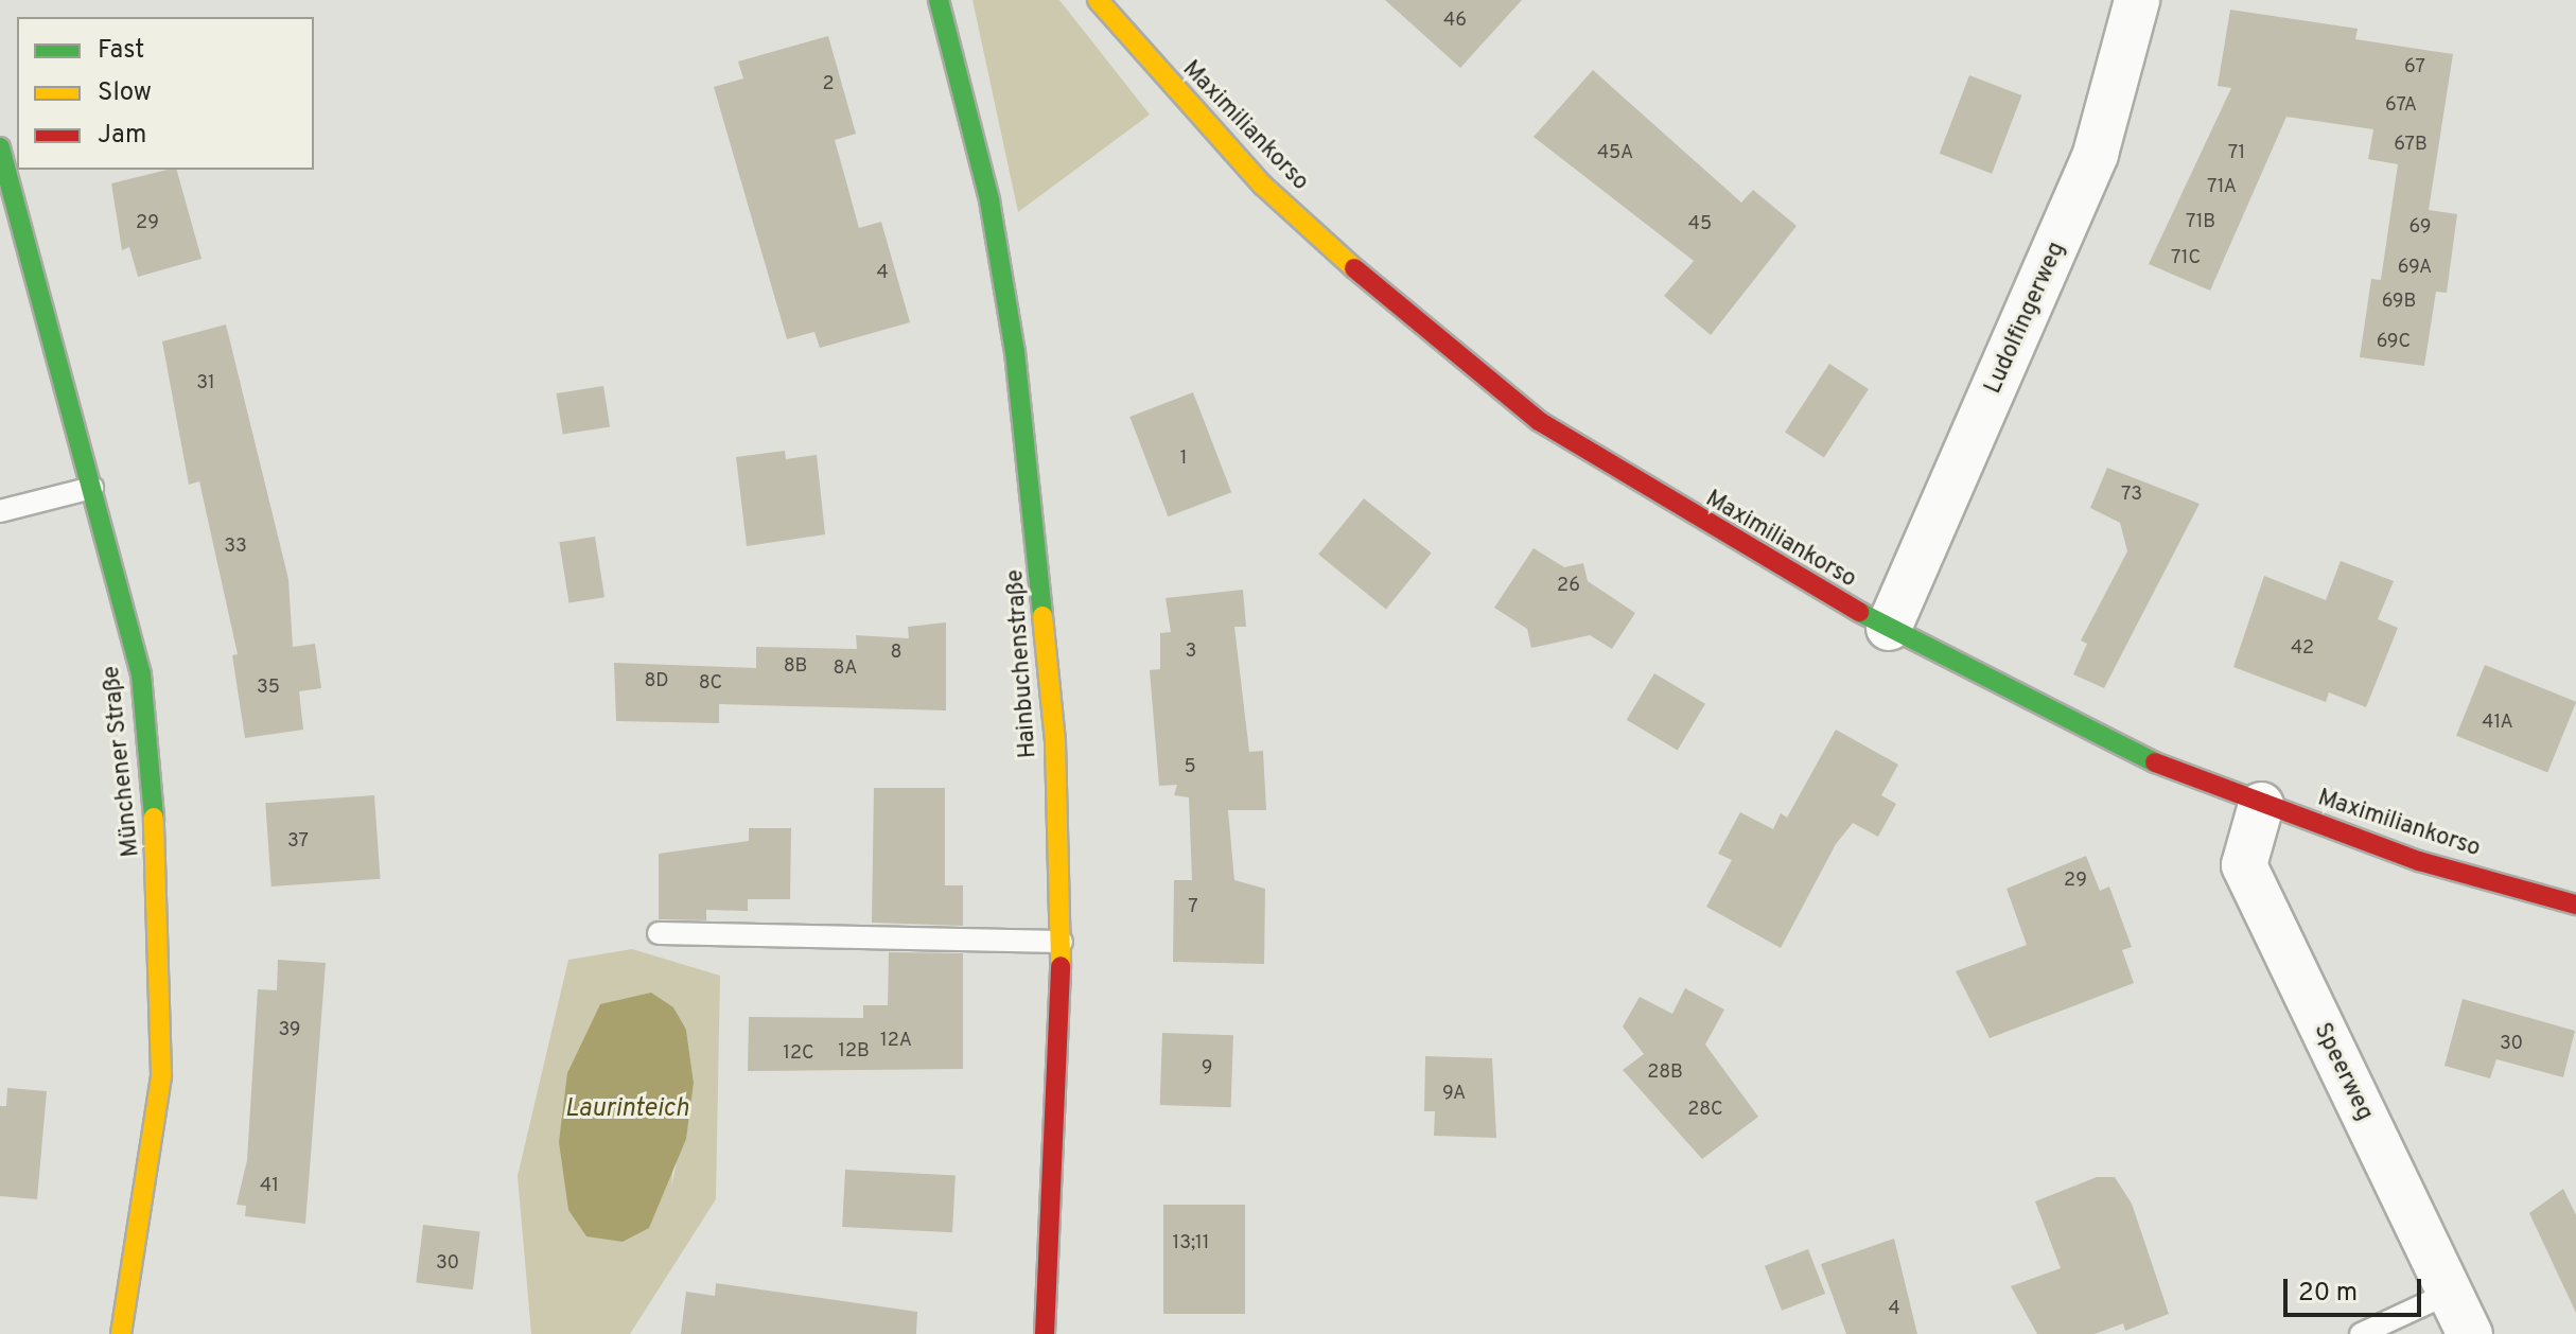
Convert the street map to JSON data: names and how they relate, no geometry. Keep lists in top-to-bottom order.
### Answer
{
  "streets": {
    "street": [
      "Maximiliankorso",
      "Ludolfingerweg",
      "Hainbuchenstraße",
      "Münchener Straße",
      "Speerweg"
    ]
  },
  "crossings": [
    ["Maximiliankorso", "Ludolfingerweg"],
    ["Maximiliankorso", "Speerweg"]
  ],
  "water": ["Laurinteich"],
  "house_numbers": [
    "46",
    "67",
    "2",
    "67A",
    "67B",
    "45A",
    "71",
    "71A",
    "71B",
    "29",
    "45",
    "69",
    "71C",
    "69A",
    "4",
    "69B",
    "69C",
    "31",
    "1",
    "73",
    "33",
    "26",
    "42",
    "3",
    "8",
    "8B",
    "8A",
    "8D",
    "8C",
    "35",
    "41A",
    "5",
    "37",
    "29",
    "7",
    "39",
    "12A",
    "30",
    "12B",
    "12C",
    "9",
    "28B",
    "9A",
    "28C",
    "41",
    "13;11",
    "30",
    "4"
  ],
  "legend": ["Fast", "Slow", "Jam"],
  "scale_bar": "20 m"
}
